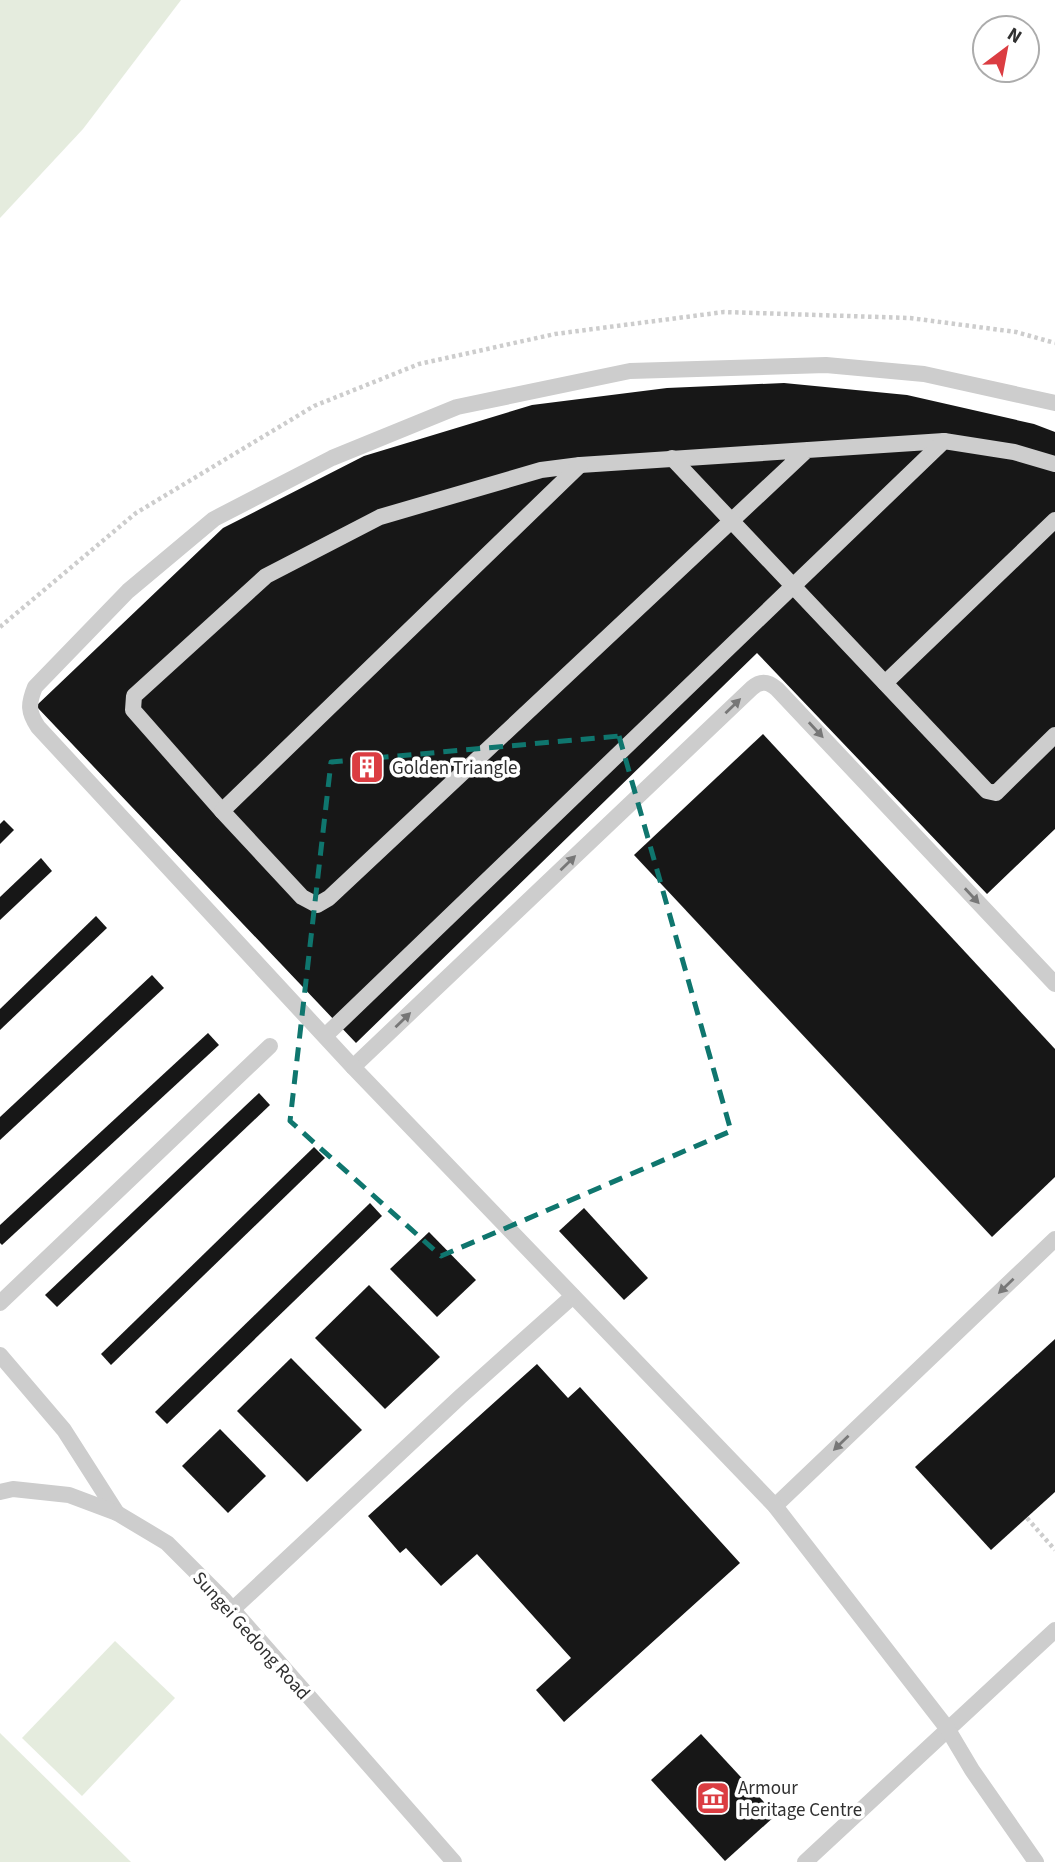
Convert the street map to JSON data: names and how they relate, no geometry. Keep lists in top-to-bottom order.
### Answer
{
  "streets": {
    "lane": ["Sungei Gedong Road"]
  },
  "places": {
    "building": ["Golden Triangle"],
    "museum": ["Armour Heritage Centre"]
  },
  "north": "top right"
}
